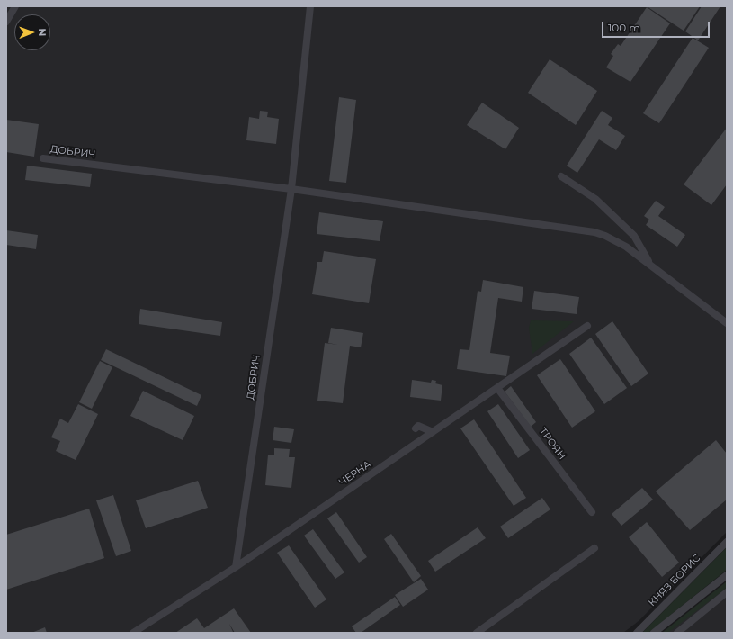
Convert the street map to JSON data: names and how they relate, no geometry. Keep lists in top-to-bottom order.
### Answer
{
  "streets": {
    "street": [
      "ДОБРИЧ",
      "ТРОЯН",
      "ЧЕРНА",
      "КНЯЗ БОРИС"
    ]
  },
  "crossings": [
    ["ДОБРИЧ", "ЧЕРНА"],
    ["ТРОЯН", "ЧЕРНА"]
  ],
  "scale_bar": "100 m",
  "north": "right"
}
